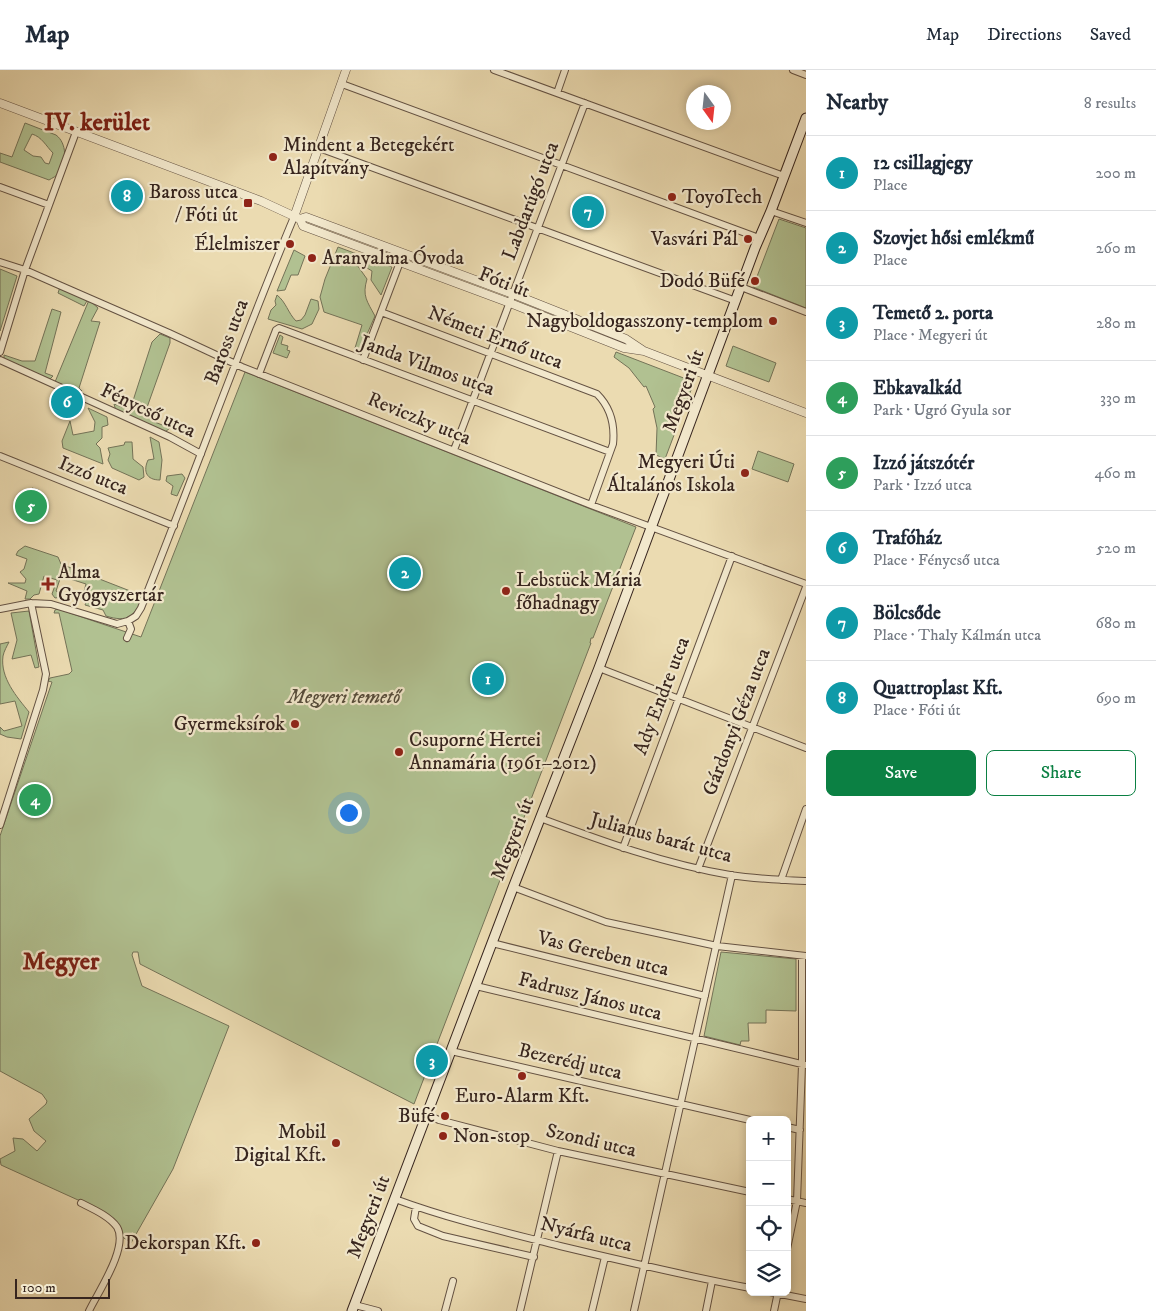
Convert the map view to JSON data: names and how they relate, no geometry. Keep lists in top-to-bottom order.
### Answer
{
  "streets": {
    "main road": ["Megyeri út"],
    "street": [
      "Labdarúgó utca",
      "Fóti út",
      "Németi Ernő utca",
      "Baross utca",
      "Janda Vilmos utca",
      "Fénycső utca",
      "Reviczky utca",
      "Izzó utca",
      "Ady Endre utca",
      "Gárdonyi Géza utca",
      "Julianus barát utca",
      "Vas Gereben utca",
      "Fadrusz János utca",
      "Bezerédj utca",
      "Szondi utca",
      "Nyárfa utca"
    ]
  },
  "crossings": [
    ["Labdarúgó utca", "Fóti út"],
    ["Labdarúgó utca", "Németi Ernő utca"],
    ["Labdarúgó utca", "Janda Vilmos utca"],
    ["Labdarúgó utca", "Reviczky utca"],
    ["Fóti út", "Baross utca"],
    ["Fóti út", "Megyeri út"],
    ["Németi Ernő utca", "Janda Vilmos utca"],
    ["Baross utca", "Fénycső utca"],
    ["Baross utca", "Reviczky utca"],
    ["Baross utca", "Izzó utca"],
    ["Janda Vilmos utca", "Reviczky utca"],
    ["Megyeri út", "Reviczky utca"],
    ["Megyeri út", "Julianus barát utca"],
    ["Megyeri út", "Vas Gereben utca"],
    ["Megyeri út", "Fadrusz János utca"],
    ["Megyeri út", "Bezerédj utca"],
    ["Megyeri út", "Szondi utca"],
    ["Megyeri út", "Nyárfa utca"],
    ["Reviczky utca", "Ady Endre utca"],
    ["Reviczky utca", "Gárdonyi Géza utca"],
    ["Ady Endre utca", "Julianus barát utca"],
    ["Gárdonyi Géza utca", "Julianus barát utca"]
  ],
  "districts": ["IV. kerület", "Megyer"],
  "parks": ["Megyeri temető"],
  "places": {
    "other": [
      "Mindent a Betegekért Alapítvány",
      "ToyoTech",
      "Vasvári Pál",
      "Élelmiszer",
      "Aranyalma Óvoda",
      "Dodó Büfé",
      "Nagyboldogasszony-templom",
      "Megyeri Úti Általános Iskola",
      "Lebstück Mária főhadnagy",
      "Gyermeksírok",
      "Csuporné Hertei Annamária (1961–2012)",
      "Euro-Alarm Kft.",
      "Büfé",
      "Non-stop",
      "Mobil Digital Kft.",
      "Dekorspan Kft."
    ],
    "transit": ["Baross utca / Fóti út"],
    "health": ["Alma Gyógyszertár"]
  },
  "scale_bar": "100 m",
  "north": "bottom",
  "page": {
    "header": "Map",
    "nav": ["Map", "Directions", "Saved"],
    "heading": ["Nearby", "8 results"],
    "list": [
      {
        "mark": "1",
        "name": "12 csillagjegy",
        "note": "Place",
        "value": "200 m"
      },
      {
        "mark": "2",
        "name": "Szovjet hősi emlékmű",
        "note": "Place",
        "value": "260 m"
      },
      {
        "mark": "3",
        "name": "Temető 2. porta",
        "note": "Place · Megyeri út",
        "value": "280 m"
      },
      {
        "mark": "4",
        "name": "Ebkavalkád",
        "note": "Park · Ugró Gyula sor",
        "value": "330 m"
      },
      {
        "mark": "5",
        "name": "Izzó játszótér",
        "note": "Park · Izzó utca",
        "value": "460 m"
      },
      {
        "mark": "6",
        "name": "Trafóház",
        "note": "Place · Fénycső utca",
        "value": "520 m"
      },
      {
        "mark": "7",
        "name": "Bölcsőde",
        "note": "Place · Thaly Kálmán utca",
        "value": "680 m"
      },
      {
        "mark": "8",
        "name": "Quattroplast Kft.",
        "note": "Place · Fóti út",
        "value": "690 m"
      }
    ],
    "pins": [
      "8",
      "7",
      "6",
      "5",
      "2",
      "1",
      "4",
      "3"
    ],
    "buttons": ["Save", "Share"],
    "map_buttons": ["+", "−"],
    "scale": "100 m"
  }
}
